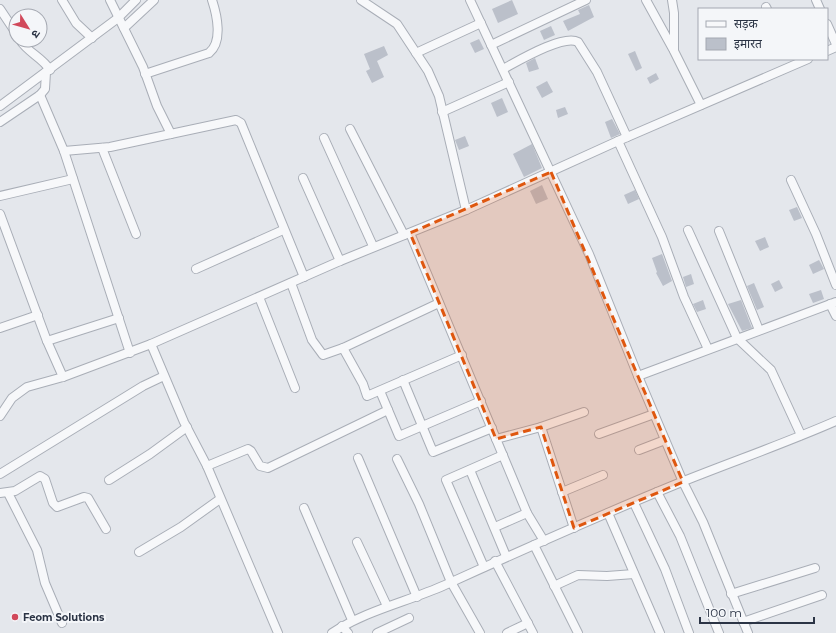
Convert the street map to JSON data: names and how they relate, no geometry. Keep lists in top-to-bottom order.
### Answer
{
  "places": ["Feom Solutions"],
  "legend": ["सड़क", "इमारत"],
  "scale_bar": "100 m",
  "north": "bottom right"
}
